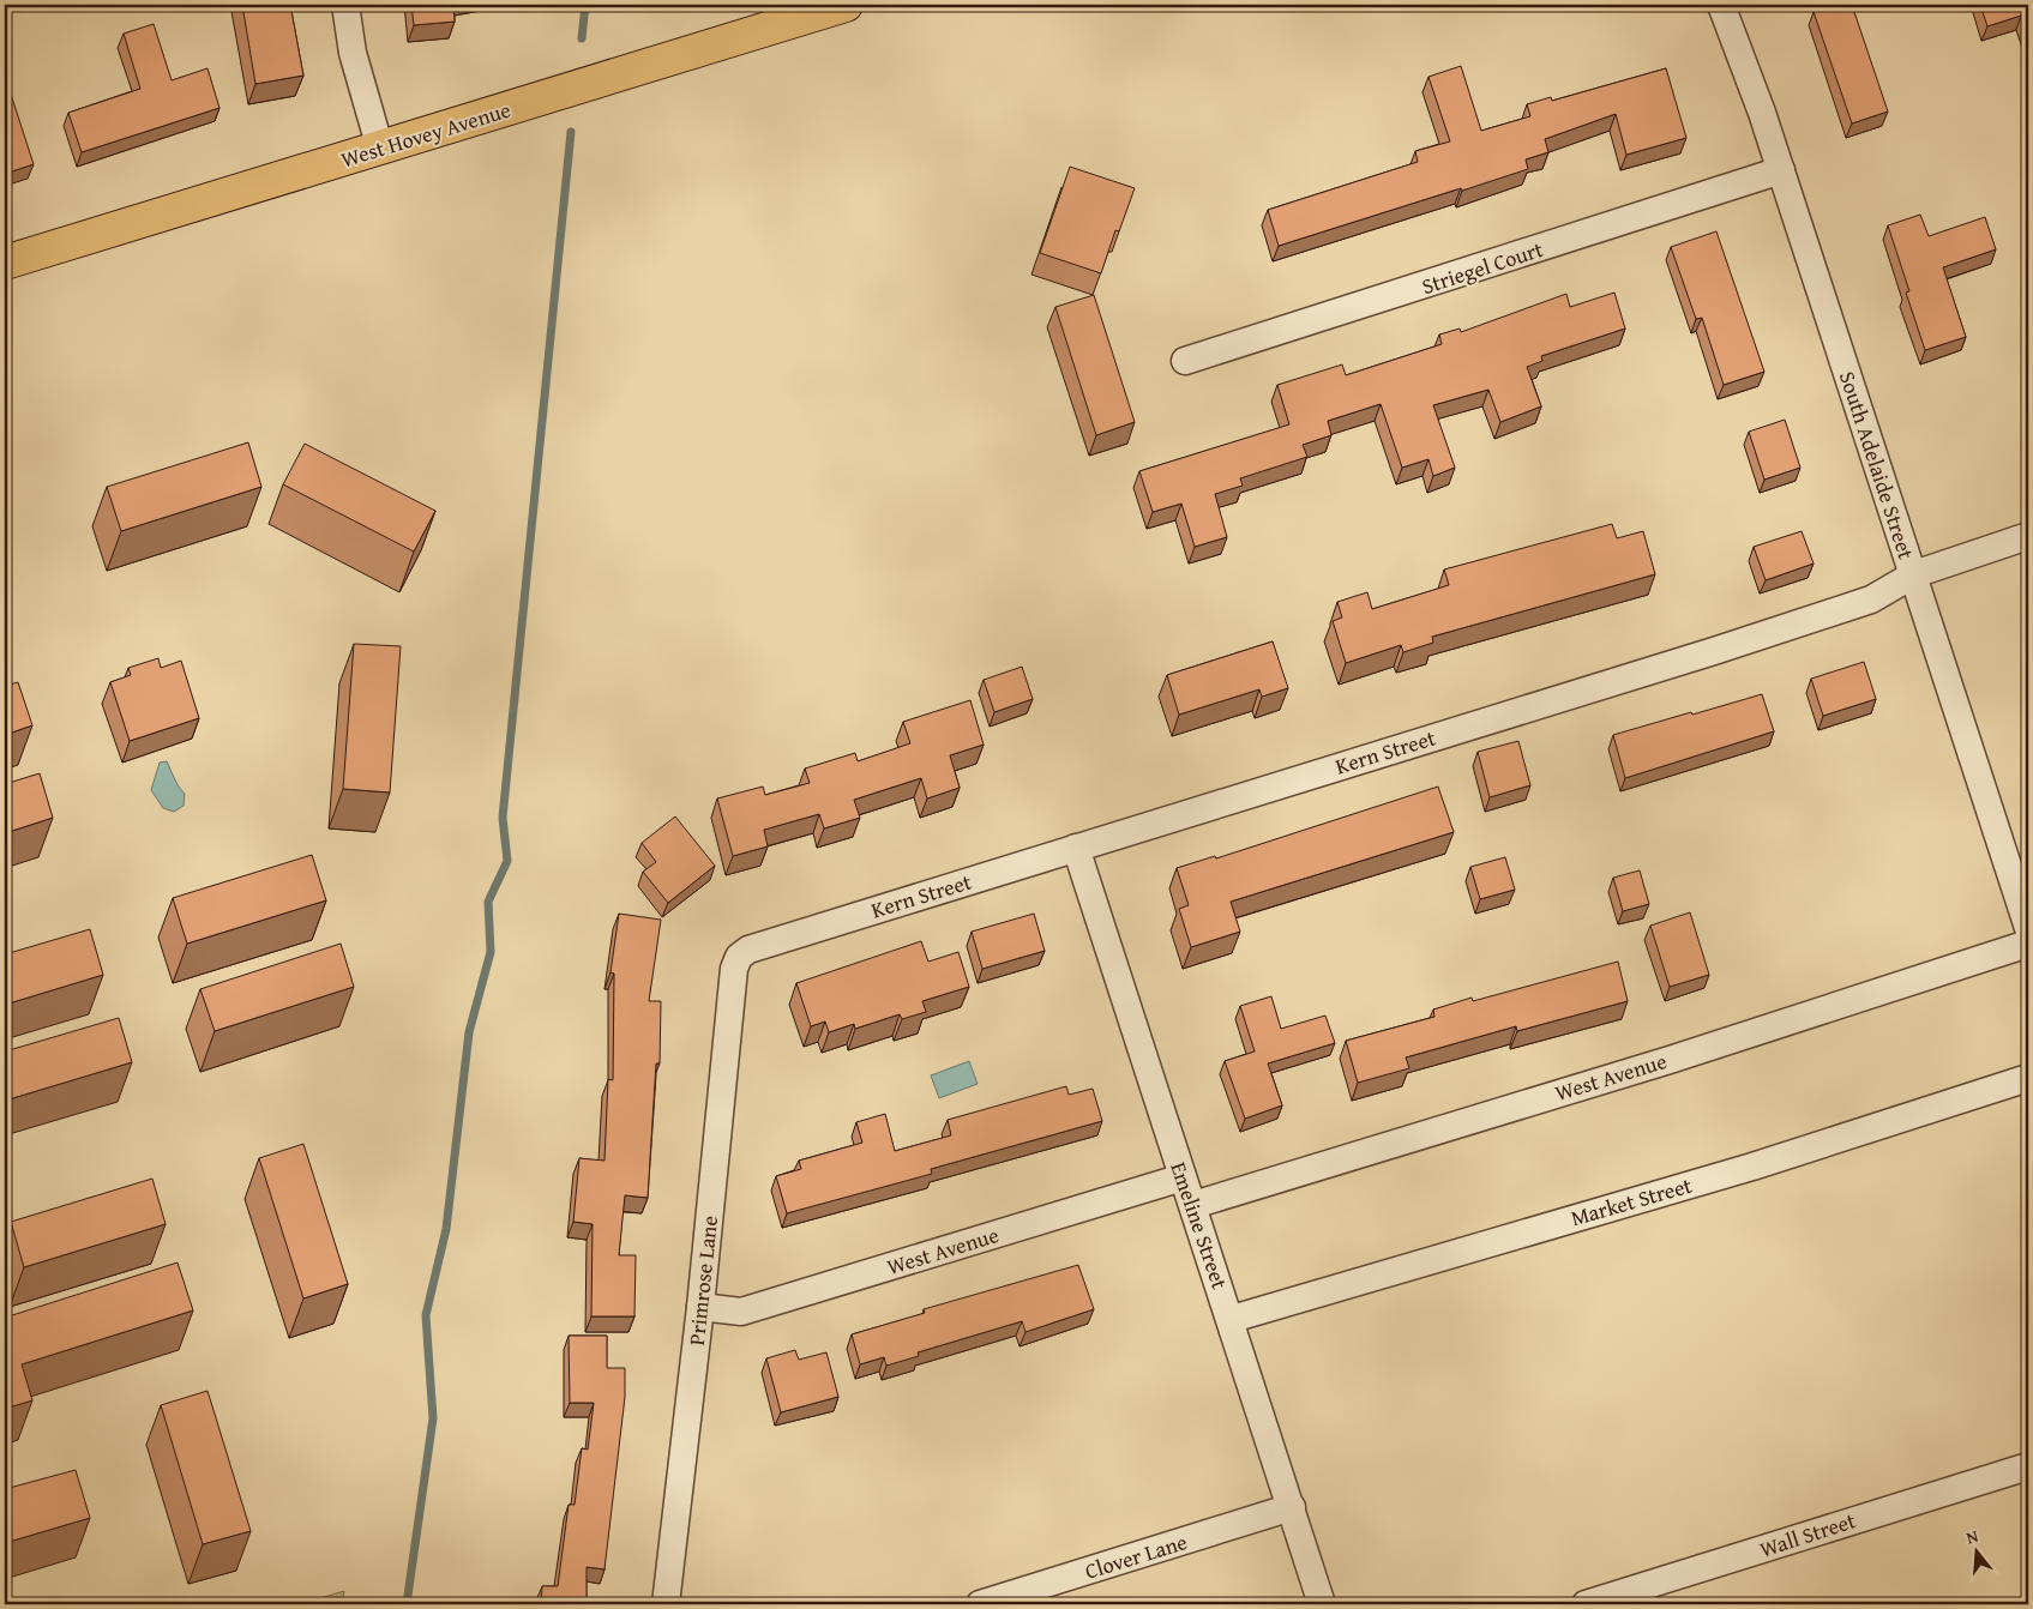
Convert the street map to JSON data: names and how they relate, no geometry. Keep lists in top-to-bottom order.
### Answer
{
  "streets": {
    "main road": ["West Hovey Avenue"],
    "street": [
      "Striegel Court",
      "South Adelaide Street",
      "Kern Street",
      "West Avenue",
      "Market Street",
      "Emeline Street",
      "Primrose Lane",
      "Wall Street",
      "Clover Lane"
    ]
  },
  "crossings": [
    ["Striegel Court", "South Adelaide Street"],
    ["South Adelaide Street", "Kern Street"],
    ["Kern Street", "Emeline Street"],
    ["Kern Street", "Primrose Lane"],
    ["West Avenue", "Emeline Street"],
    ["West Avenue", "Primrose Lane"],
    ["Market Street", "Emeline Street"],
    ["Emeline Street", "Clover Lane"]
  ],
  "north": "top"
}
